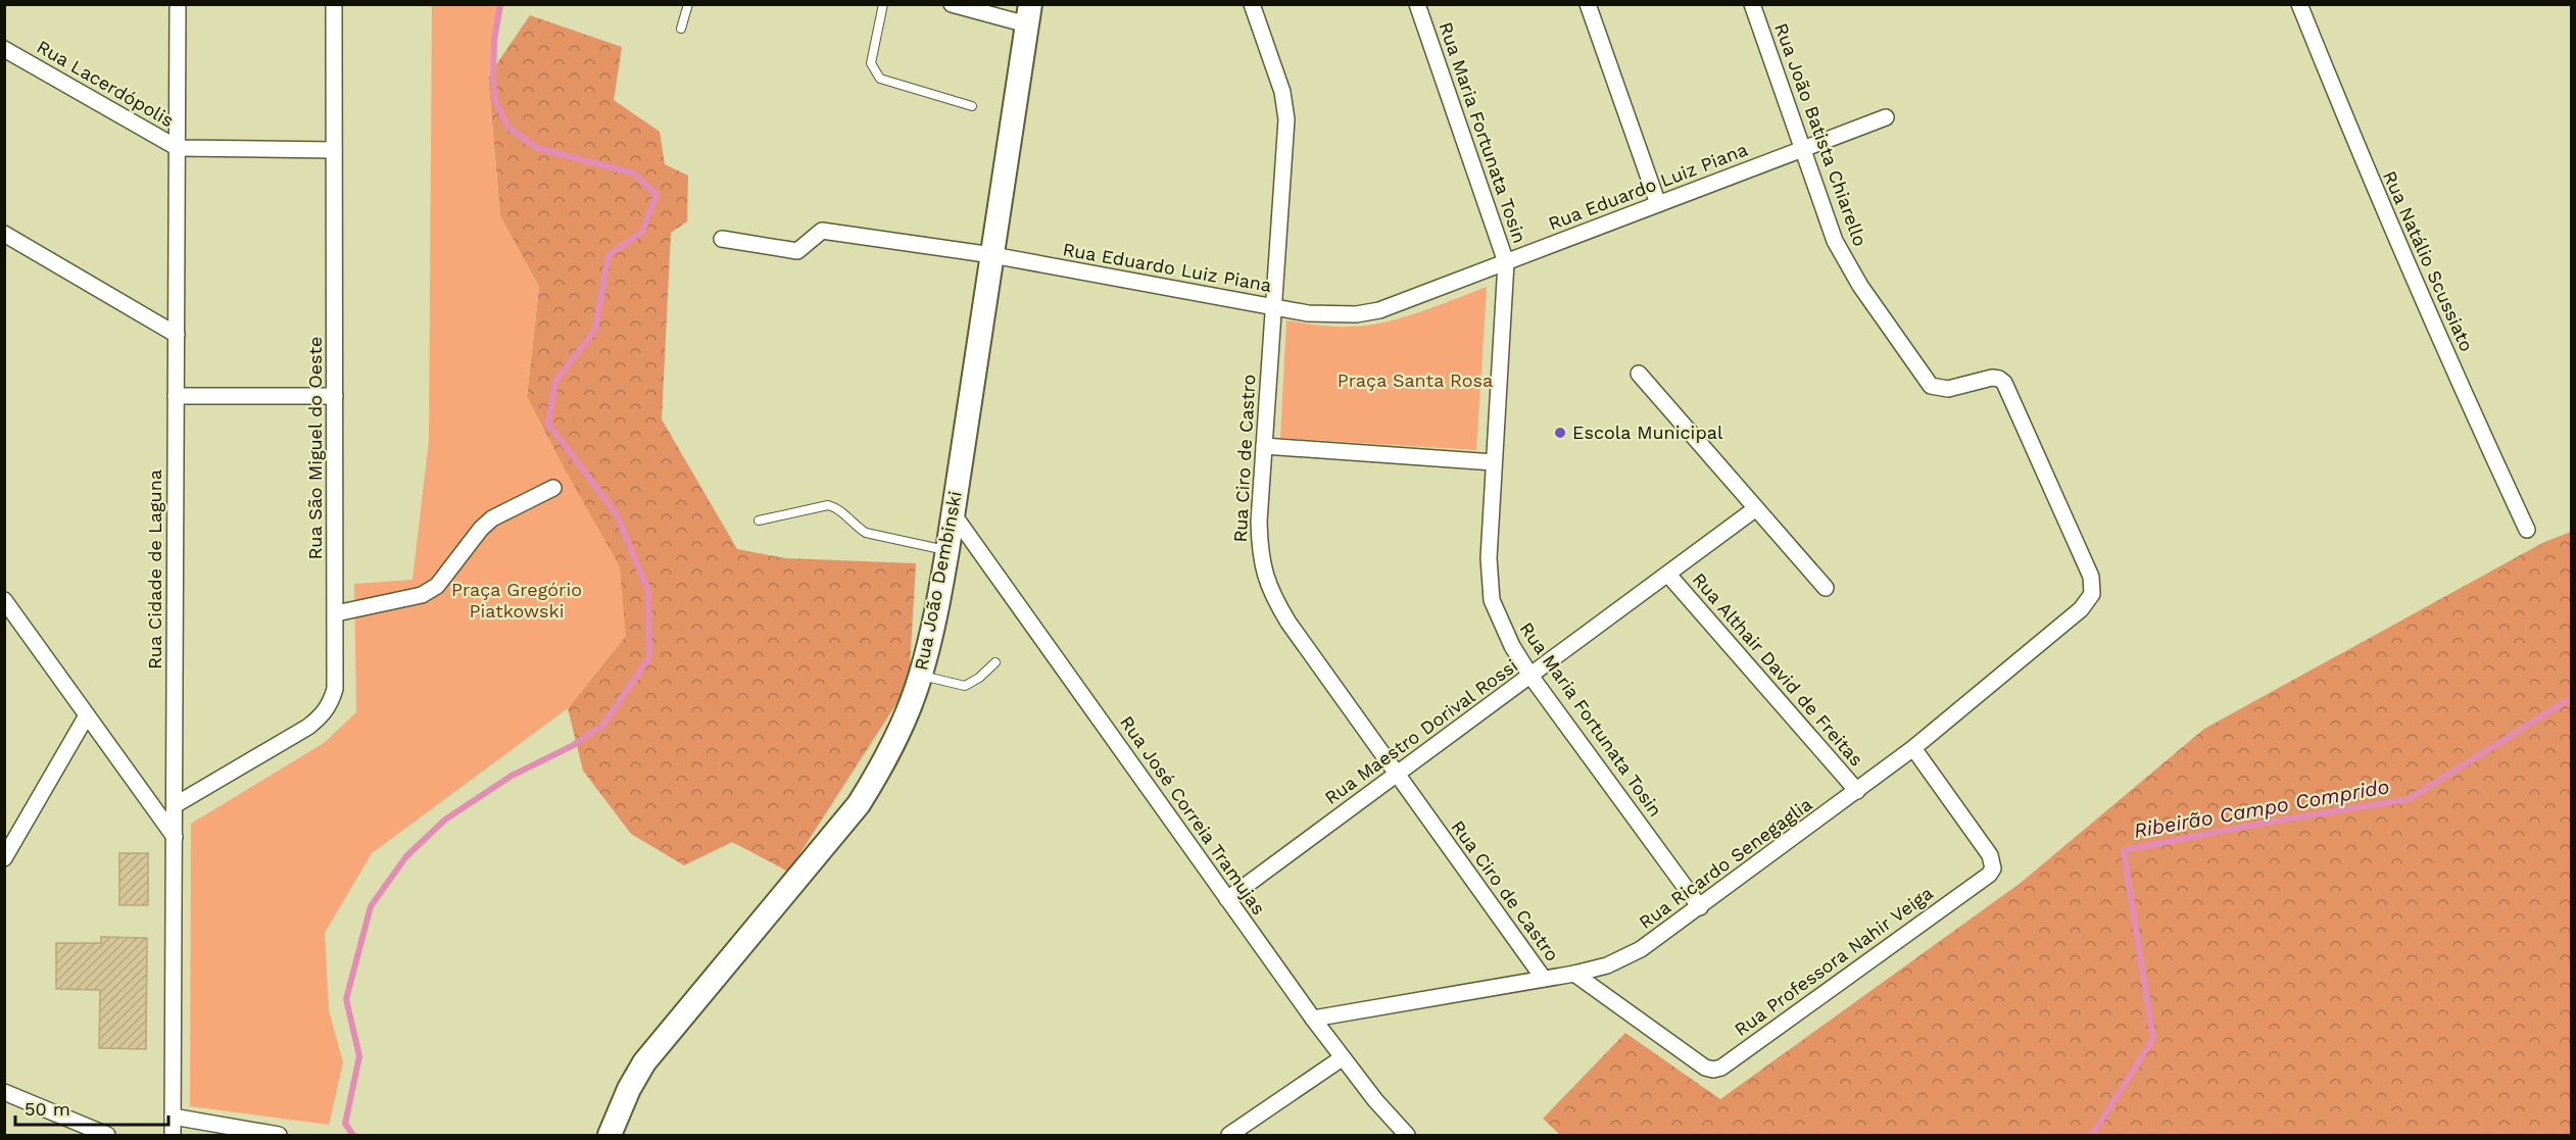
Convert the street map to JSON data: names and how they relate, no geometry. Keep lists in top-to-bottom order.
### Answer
{
  "streets": {
    "main road": ["Rua João Dembinski"],
    "street": [
      "Rua Lacerdópolis",
      "Rua Maria Fortunata Tosin",
      "Rua João Batista Chiarello",
      "Rua Eduardo Luiz Piana",
      "Rua Natálio Scussiato",
      "Rua São Miguel do Oeste",
      "Rua Ciro de Castro",
      "Rua Cidade de Laguna",
      "Rua Althair David de Freitas",
      "Rua Maestro Dorival Rossi",
      "Rua José Correia Tramujas",
      "Rua Ricardo Senegaglia",
      "Rua Professora Nahir Veiga"
    ]
  },
  "crossings": [
    ["Rua Lacerdópolis", "Rua São Miguel do Oeste"],
    ["Rua Lacerdópolis", "Rua Cidade de Laguna"],
    ["Rua Maria Fortunata Tosin", "Rua Eduardo Luiz Piana"],
    ["Rua Maria Fortunata Tosin", "Rua Maestro Dorival Rossi"],
    ["Rua Maria Fortunata Tosin", "Rua Ricardo Senegaglia"],
    ["Rua João Batista Chiarello", "Rua Eduardo Luiz Piana"],
    ["Rua João Batista Chiarello", "Rua Ricardo Senegaglia"],
    ["Rua Eduardo Luiz Piana", "Rua Ciro de Castro"],
    ["Rua Eduardo Luiz Piana", "Rua João Dembinski"],
    ["Rua São Miguel do Oeste", "Rua Cidade de Laguna"],
    ["Rua Ciro de Castro", "Rua Maestro Dorival Rossi"],
    ["Rua Ciro de Castro", "Rua Ricardo Senegaglia"],
    ["Rua João Dembinski", "Rua José Correia Tramujas"],
    ["Rua Althair David de Freitas", "Rua Maestro Dorival Rossi"],
    ["Rua Althair David de Freitas", "Rua Ricardo Senegaglia"],
    ["Rua Maestro Dorival Rossi", "Rua José Correia Tramujas"],
    ["Rua José Correia Tramujas", "Rua Ricardo Senegaglia"],
    ["Rua Ricardo Senegaglia", "Rua Professora Nahir Veiga"]
  ],
  "water": ["Ribeirão Campo Comprido"],
  "parks": ["Praça Santa Rosa", "Praça Gregório Piatkowski"],
  "places": ["Escola Municipal"],
  "scale_bar": "50 m"
}
